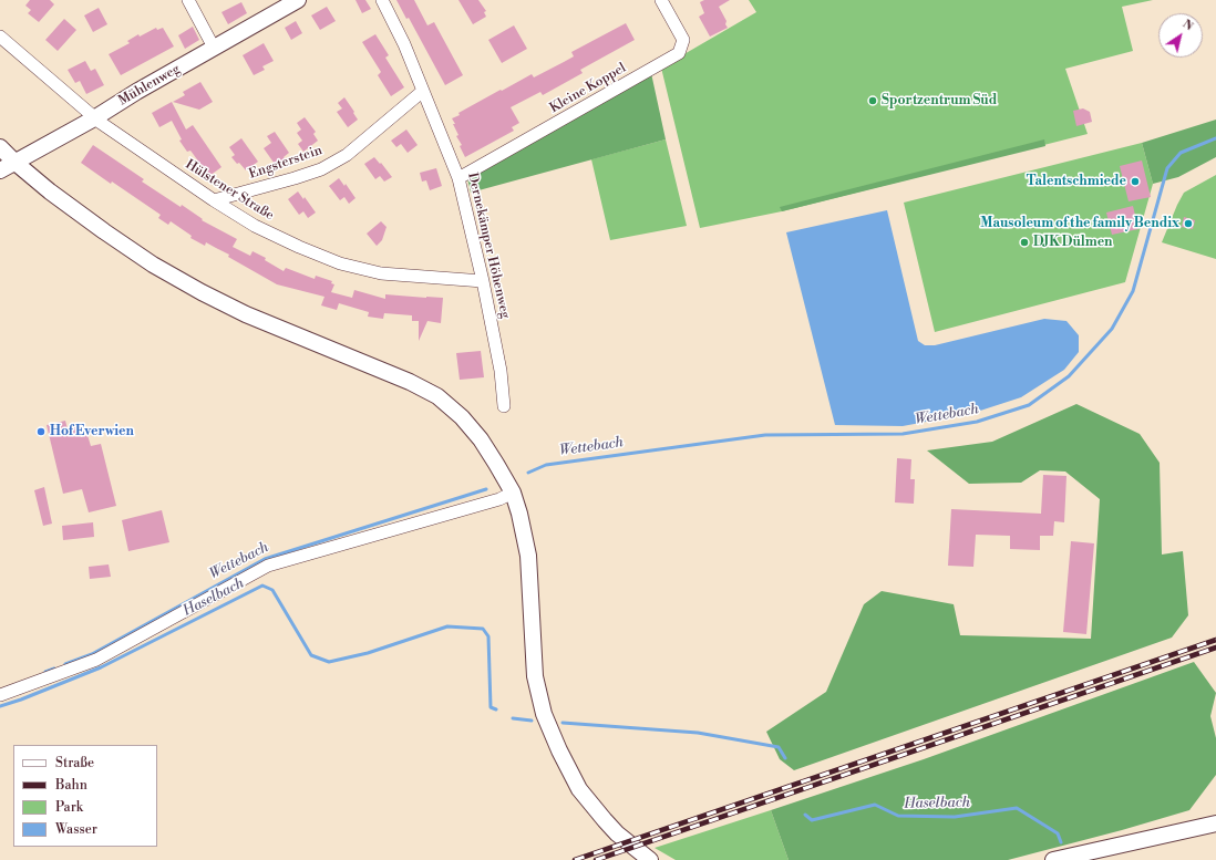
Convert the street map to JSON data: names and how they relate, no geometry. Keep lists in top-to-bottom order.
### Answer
{
  "streets": {
    "street": [
      "Mühlenweg",
      "Kleine Koppel",
      "Engsterstein",
      "Hülstener Straße",
      "Dernekämper Höhenweg"
    ]
  },
  "crossings": [
    ["Mühlenweg", "Hülstener Straße"],
    ["Kleine Koppel", "Dernekämper Höhenweg"],
    ["Engsterstein", "Hülstener Straße"],
    ["Engsterstein", "Dernekämper Höhenweg"],
    ["Hülstener Straße", "Dernekämper Höhenweg"]
  ],
  "water": ["Wettebach", "Haselbach"],
  "places": [
    "Sportzentrum Süd",
    "Talentschmiede",
    "Mausoleum of the family Bendix",
    "DJK Dülmen",
    "Hof Everwien"
  ],
  "legend": [
    "Straße",
    "Bahn",
    "Park",
    "Wasser"
  ],
  "north": "top right"
}
